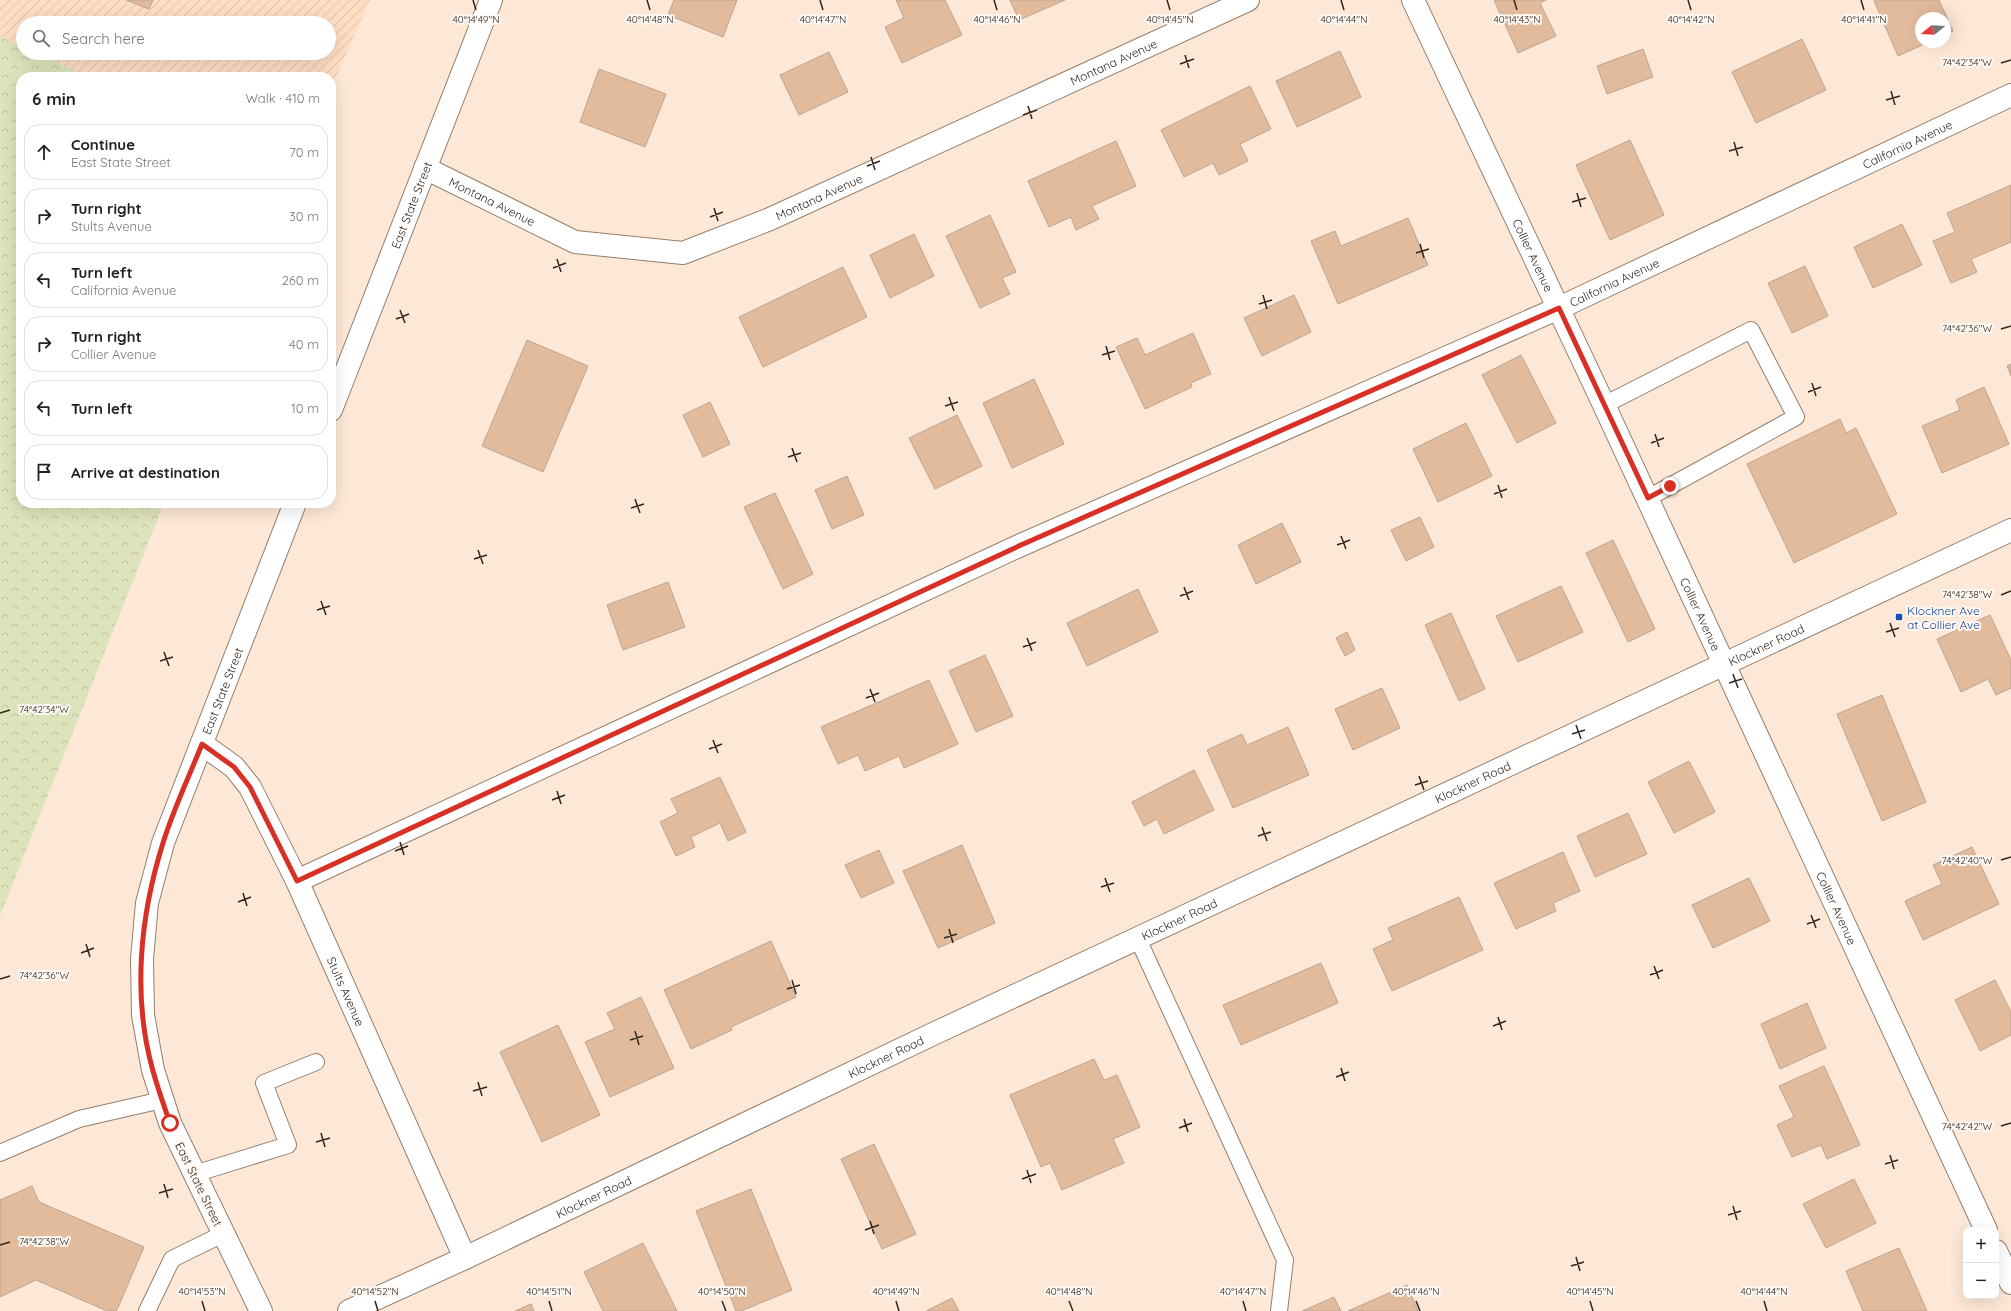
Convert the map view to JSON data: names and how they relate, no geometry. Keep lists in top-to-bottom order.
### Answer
{
  "streets": {
    "street": [
      "Montana Avenue",
      "California Avenue",
      "East State Street",
      "Collier Avenue",
      "Klockner Road",
      "Stults Avenue"
    ]
  },
  "crossings": [
    ["Montana Avenue", "East State Street"],
    ["California Avenue", "Collier Avenue"],
    ["California Avenue", "Stults Avenue"],
    ["East State Street", "Stults Avenue"],
    ["Collier Avenue", "Klockner Road"],
    ["Klockner Road", "Stults Avenue"]
  ],
  "places": {
    "transit": ["Klockner Ave at Collier Ave"]
  },
  "north": "left",
  "page": {
    "search": "Search here",
    "heading": ["6 min", "Walk · 410 m"],
    "list": [
      ["Continue", "East State Street", "70 m"],
      ["Turn right", "Stults Avenue", "30 m"],
      ["Turn left", "California Avenue", "260 m"],
      ["Turn right", "Collier Avenue", "40 m"],
      ["Turn left", "10 m"],
      "Arrive at destination"
    ],
    "map_buttons": ["+", "−"]
  },
  "coordinates": [
    "40°14'49\"N",
    "40°14'48\"N",
    "40°14'47\"N",
    "40°14'46\"N",
    "40°14'45\"N",
    "40°14'44\"N",
    "40°14'43\"N",
    "40°14'42\"N",
    "40°14'41\"N",
    "74°42'34\"W",
    "74°42'36\"W",
    "74°42'38\"W",
    "74°42'40\"W",
    "74°42'42\"W",
    "40°14'53\"N",
    "40°14'52\"N",
    "40°14'51\"N",
    "40°14'50\"N"
  ]
}
